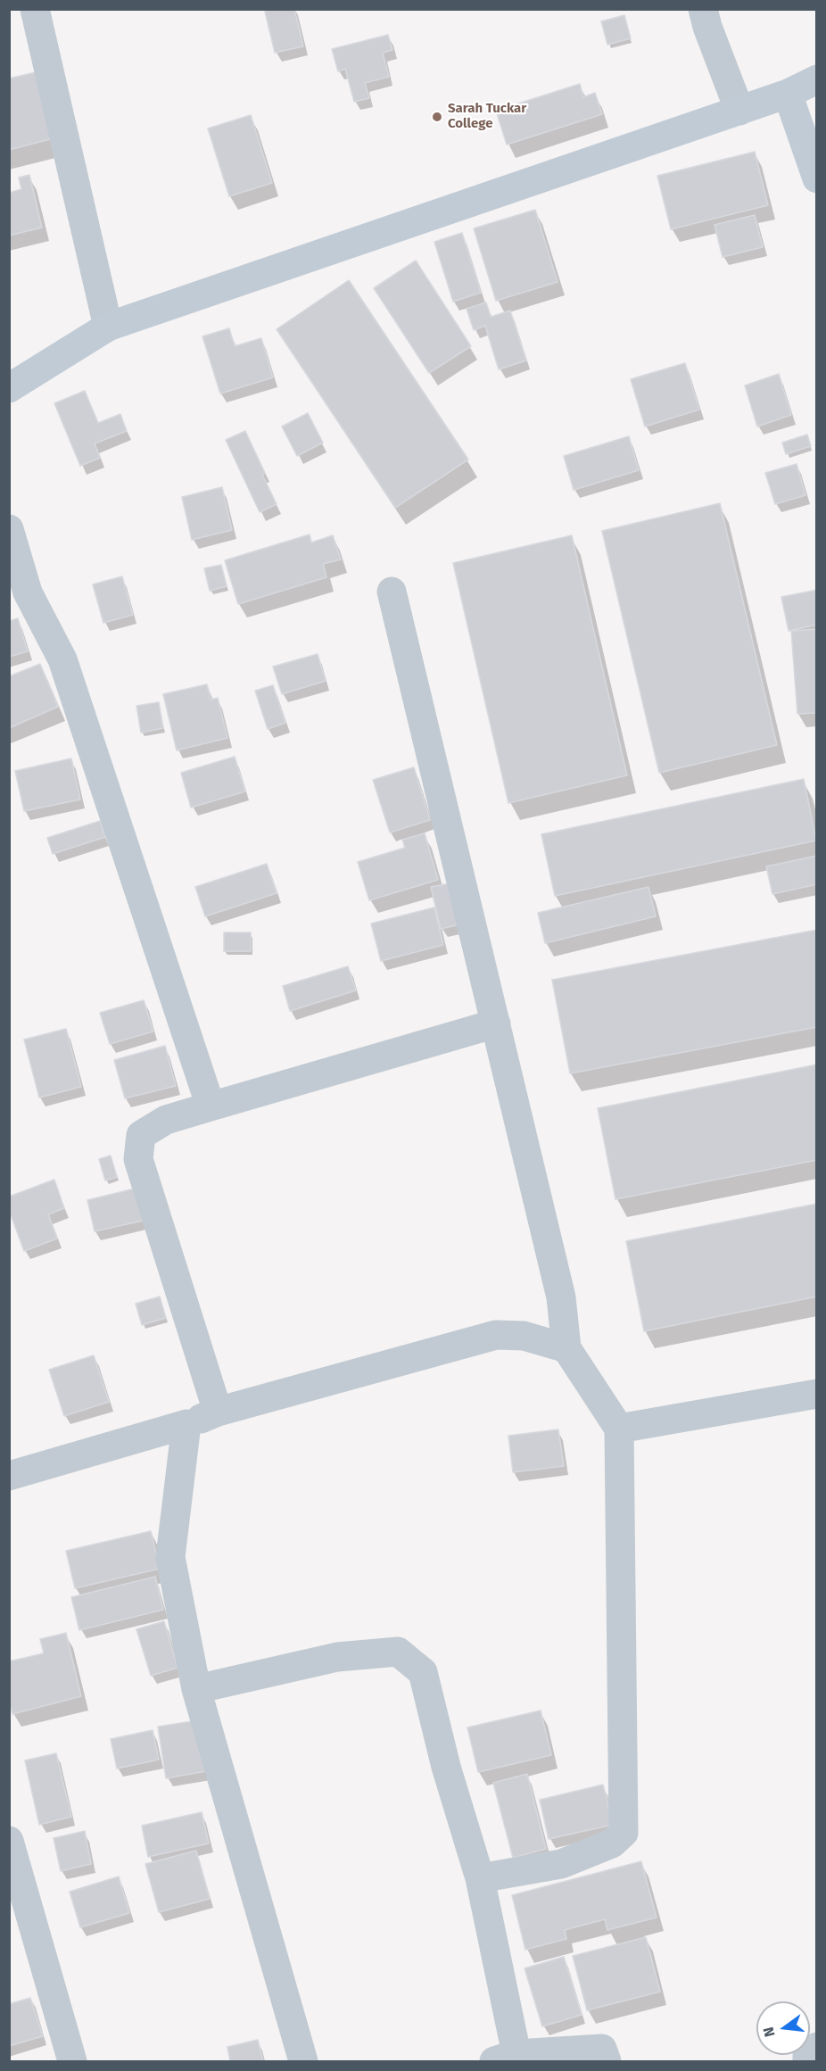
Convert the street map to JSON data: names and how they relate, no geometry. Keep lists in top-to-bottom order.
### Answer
{
  "places": ["Sarah Tuckar College"],
  "north": "left"
}
